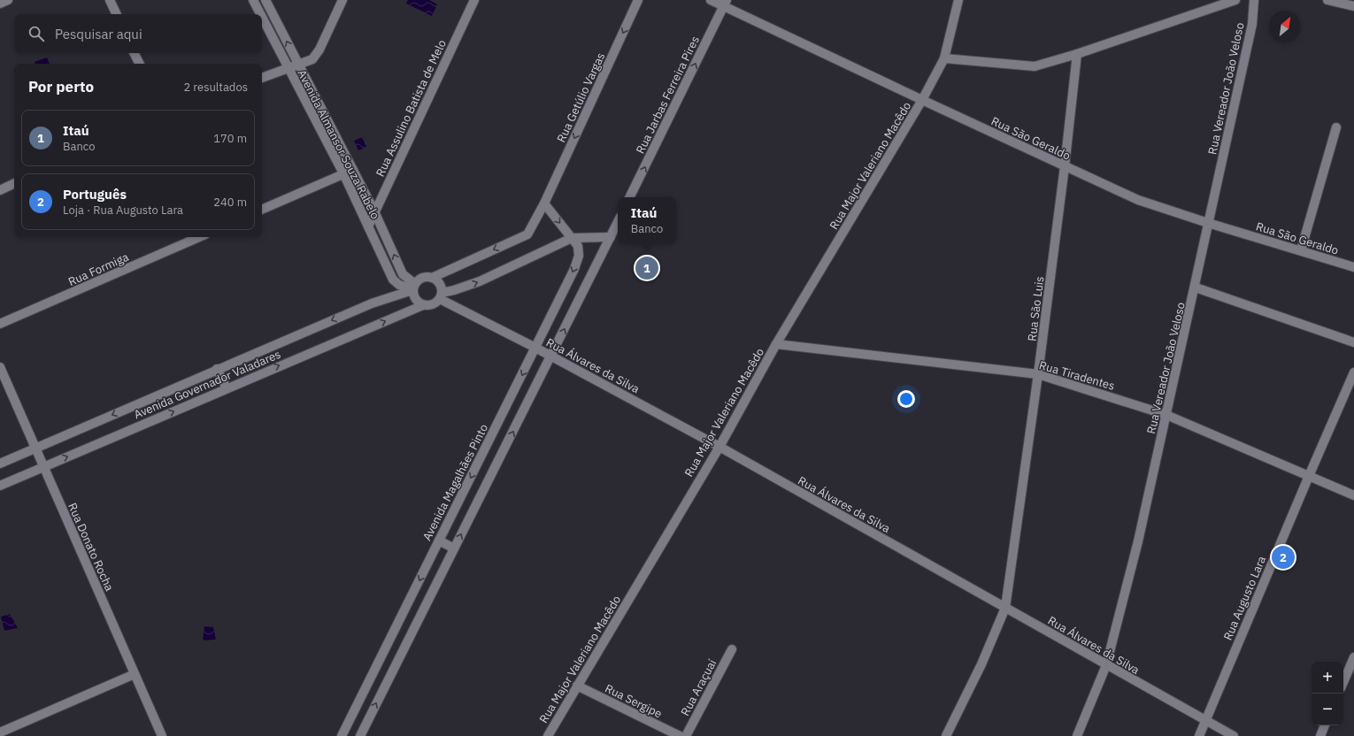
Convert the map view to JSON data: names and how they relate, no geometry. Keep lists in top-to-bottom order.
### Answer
{
  "streets": {
    "street": [
      "Rua Vereador João Veloso",
      "Rua Jarbas Ferreira Pires",
      "Rua Getúlio Vargas",
      "Rua Assulino Batista de Melo",
      "Rua São Geraldo",
      "Avenida Almansor Souza Rabelo",
      "Rua Major Valeriano Macêdo",
      "Rua Formiga",
      "Rua São Luis",
      "Rua Álvares da Silva",
      "Rua Tiradentes",
      "Avenida Governador Valadares",
      "Avenida Magalhães Pinto",
      "Rua Donato Rocha",
      "Rua Augusto Lara",
      "Rua Araçuaí",
      "Rua Sergipe"
    ]
  },
  "crossings": [
    ["Rua Vereador João Veloso", "Rua São Geraldo"],
    ["Rua Vereador João Veloso", "Rua Álvares da Silva"],
    ["Rua Vereador João Veloso", "Rua Tiradentes"],
    ["Rua Jarbas Ferreira Pires", "Rua São Geraldo"],
    ["Rua Getúlio Vargas", "Avenida Almansor Souza Rabelo"],
    ["Rua Getúlio Vargas", "Rua Álvares da Silva"],
    ["Rua Getúlio Vargas", "Avenida Governador Valadares"],
    ["Rua Assulino Batista de Melo", "Avenida Almansor Souza Rabelo"],
    ["Rua São Geraldo", "Rua Major Valeriano Macêdo"],
    ["Rua São Geraldo", "Rua São Luis"],
    ["Avenida Almansor Souza Rabelo", "Rua Álvares da Silva"],
    ["Avenida Almansor Souza Rabelo", "Avenida Governador Valadares"],
    ["Rua Major Valeriano Macêdo", "Rua Álvares da Silva"],
    ["Rua Major Valeriano Macêdo", "Rua Tiradentes"],
    ["Rua Major Valeriano Macêdo", "Rua Sergipe"],
    ["Rua São Luis", "Rua Álvares da Silva"],
    ["Rua São Luis", "Rua Tiradentes"],
    ["Rua Álvares da Silva", "Avenida Governador Valadares"],
    ["Rua Álvares da Silva", "Avenida Magalhães Pinto"],
    ["Rua Álvares da Silva", "Rua Augusto Lara"],
    ["Rua Tiradentes", "Rua Augusto Lara"],
    ["Avenida Governador Valadares", "Rua Donato Rocha"]
  ],
  "one_way": ["Rua Jarbas Ferreira Pires", "Rua Getúlio Vargas"],
  "north": "top right",
  "page": {
    "search": "Pesquisar aqui",
    "heading": ["Por perto", "2 resultados"],
    "list": [
      {
        "mark": "1",
        "name": "Itaú",
        "note": "Banco",
        "value": "170 m"
      },
      {
        "mark": "2",
        "name": "Português",
        "note": "Loja · Rua Augusto Lara",
        "value": "240 m"
      }
    ],
    "popup": ["Itaú", "Banco"],
    "pins": ["1", "2"],
    "map_buttons": ["+", "−"]
  }
}
